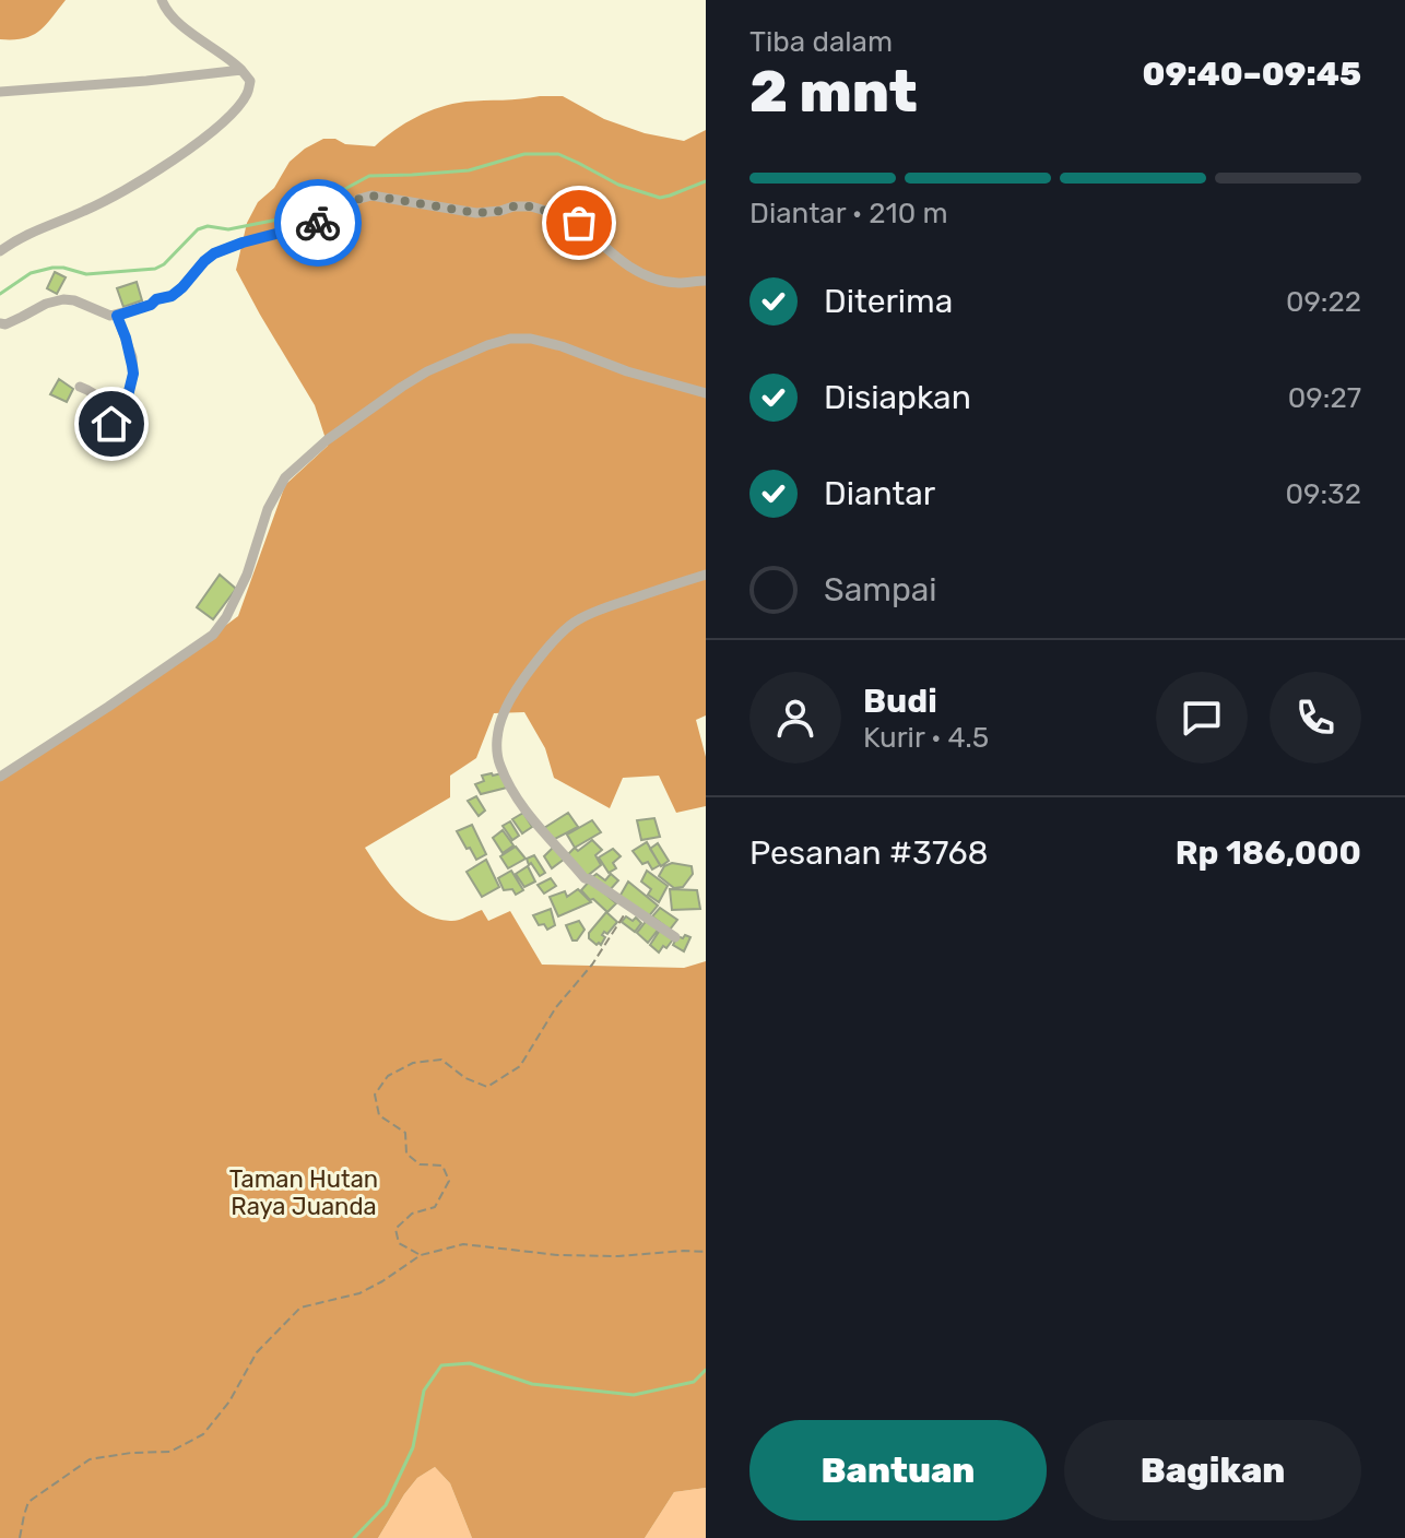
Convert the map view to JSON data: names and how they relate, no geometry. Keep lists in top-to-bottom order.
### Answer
{
  "parks": ["Taman Hutan Raya Juanda"],
  "page": {
    "heading": ["2 mnt", "Tiba dalam", "09:40–09:45"],
    "panel": [
      "Budi",
      "Kurir · 4.5",
      "Pesanan #3768",
      "Rp 186,000"
    ],
    "bar": "Diantar · 210 m",
    "list": [
      ["Diterima", "09:22"],
      ["Disiapkan", "09:27"],
      ["Diantar", "09:32"],
      "Sampai"
    ],
    "buttons": ["Bantuan", "Bagikan"]
  }
}
